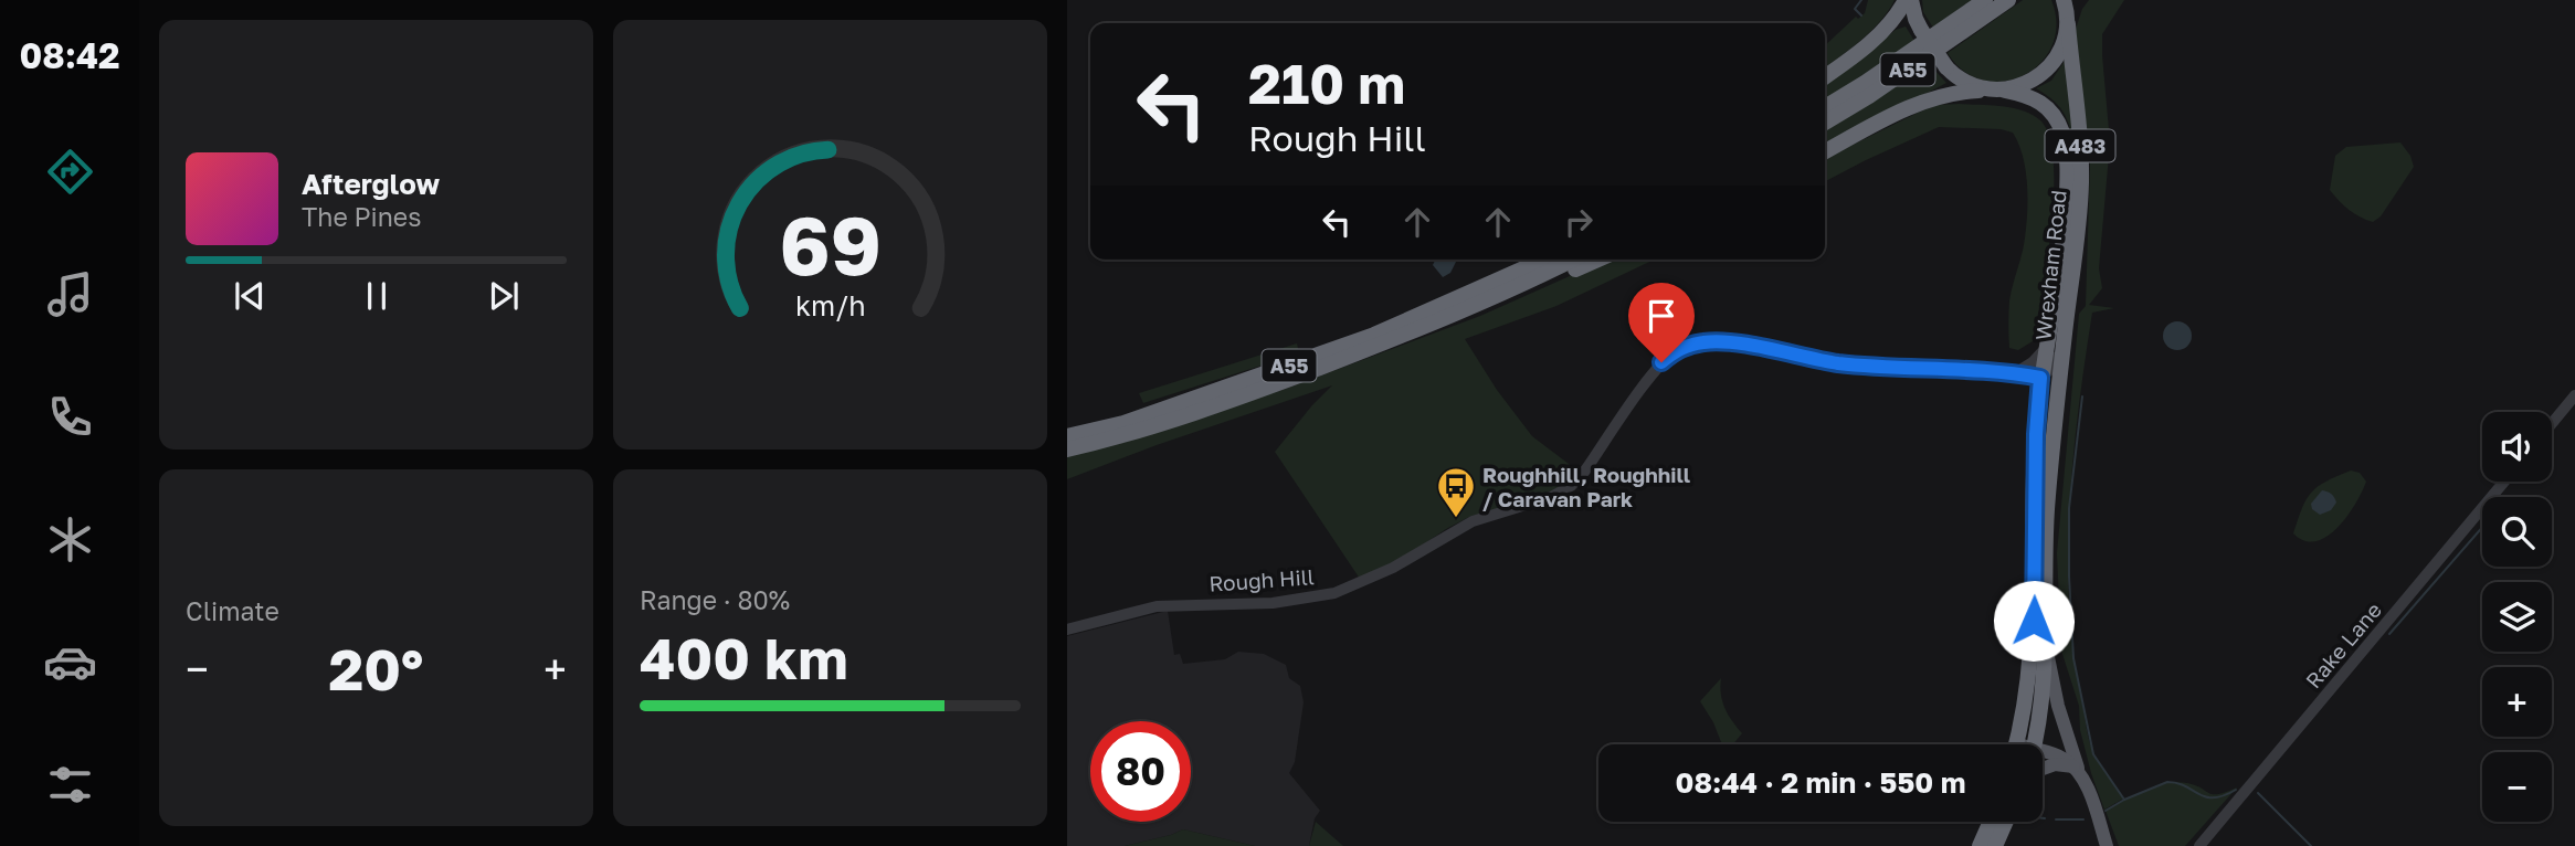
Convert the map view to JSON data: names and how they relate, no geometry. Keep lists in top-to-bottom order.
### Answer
{
  "streets": {
    "highway": ["A55", "A483", "Wrexham Road"],
    "street": ["Rough Hill", "Rake Lane"]
  },
  "crossings": [
    ["Wrexham Road", "Rough Hill"]
  ],
  "places": {
    "bus stop": ["Roughhill, Roughhill / Caravan Park"]
  },
  "page": {
    "tabs": "08:42",
    "turn": ["210 m", "Rough Hill"],
    "song": ["Afterglow", "The Pines"],
    "map_buttons": ["+", "−"],
    "tile": [
      "Climate",
      ["Range · 80%", "400 km"]
    ],
    "heat": ["−", "20°", "+"],
    "limit": "80",
    "trip": "08:44 · 2 min · 550 m",
    "gauge": ["69", "km/h"]
  }
}
